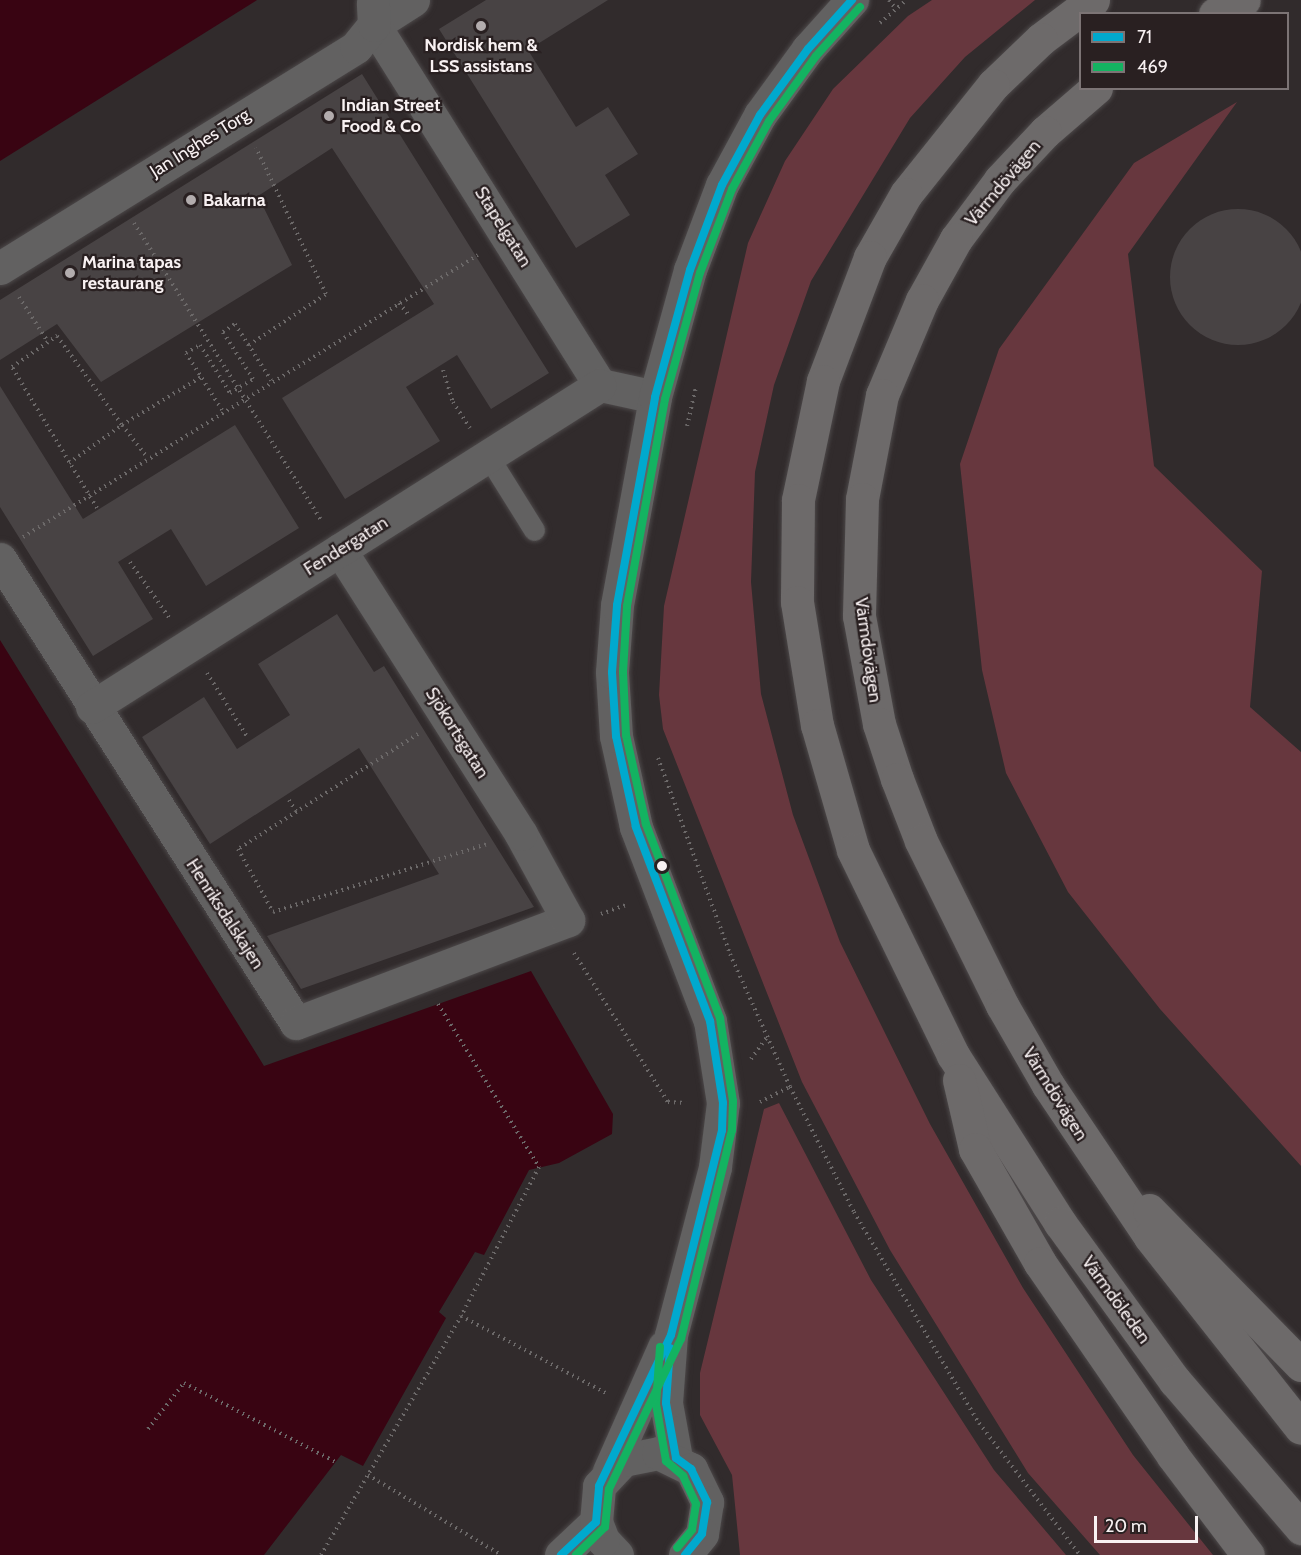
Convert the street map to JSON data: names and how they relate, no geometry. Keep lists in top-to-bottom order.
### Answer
{
  "streets": {
    "main road": ["Värmdövägen", "Värmdöleden"],
    "street": [
      "Jan Inghes Torg",
      "Stapelgatan",
      "Fendergatan",
      "Sjökortsgatan",
      "Henriksdalskajen"
    ]
  },
  "crossings": [
    ["Jan Inghes Torg", "Stapelgatan"],
    ["Stapelgatan", "Fendergatan"],
    ["Fendergatan", "Sjökortsgatan"],
    ["Fendergatan", "Henriksdalskajen"],
    ["Sjökortsgatan", "Henriksdalskajen"]
  ],
  "places": [
    "Nordisk hem & LSS assistans",
    "Indian Street Food & Co",
    "Bakarna",
    "Marina tapas restaurang"
  ],
  "lines": ["transit line 71", "transit line 469"],
  "legend": ["71", "469"],
  "scale_bar": "20 m"
}
